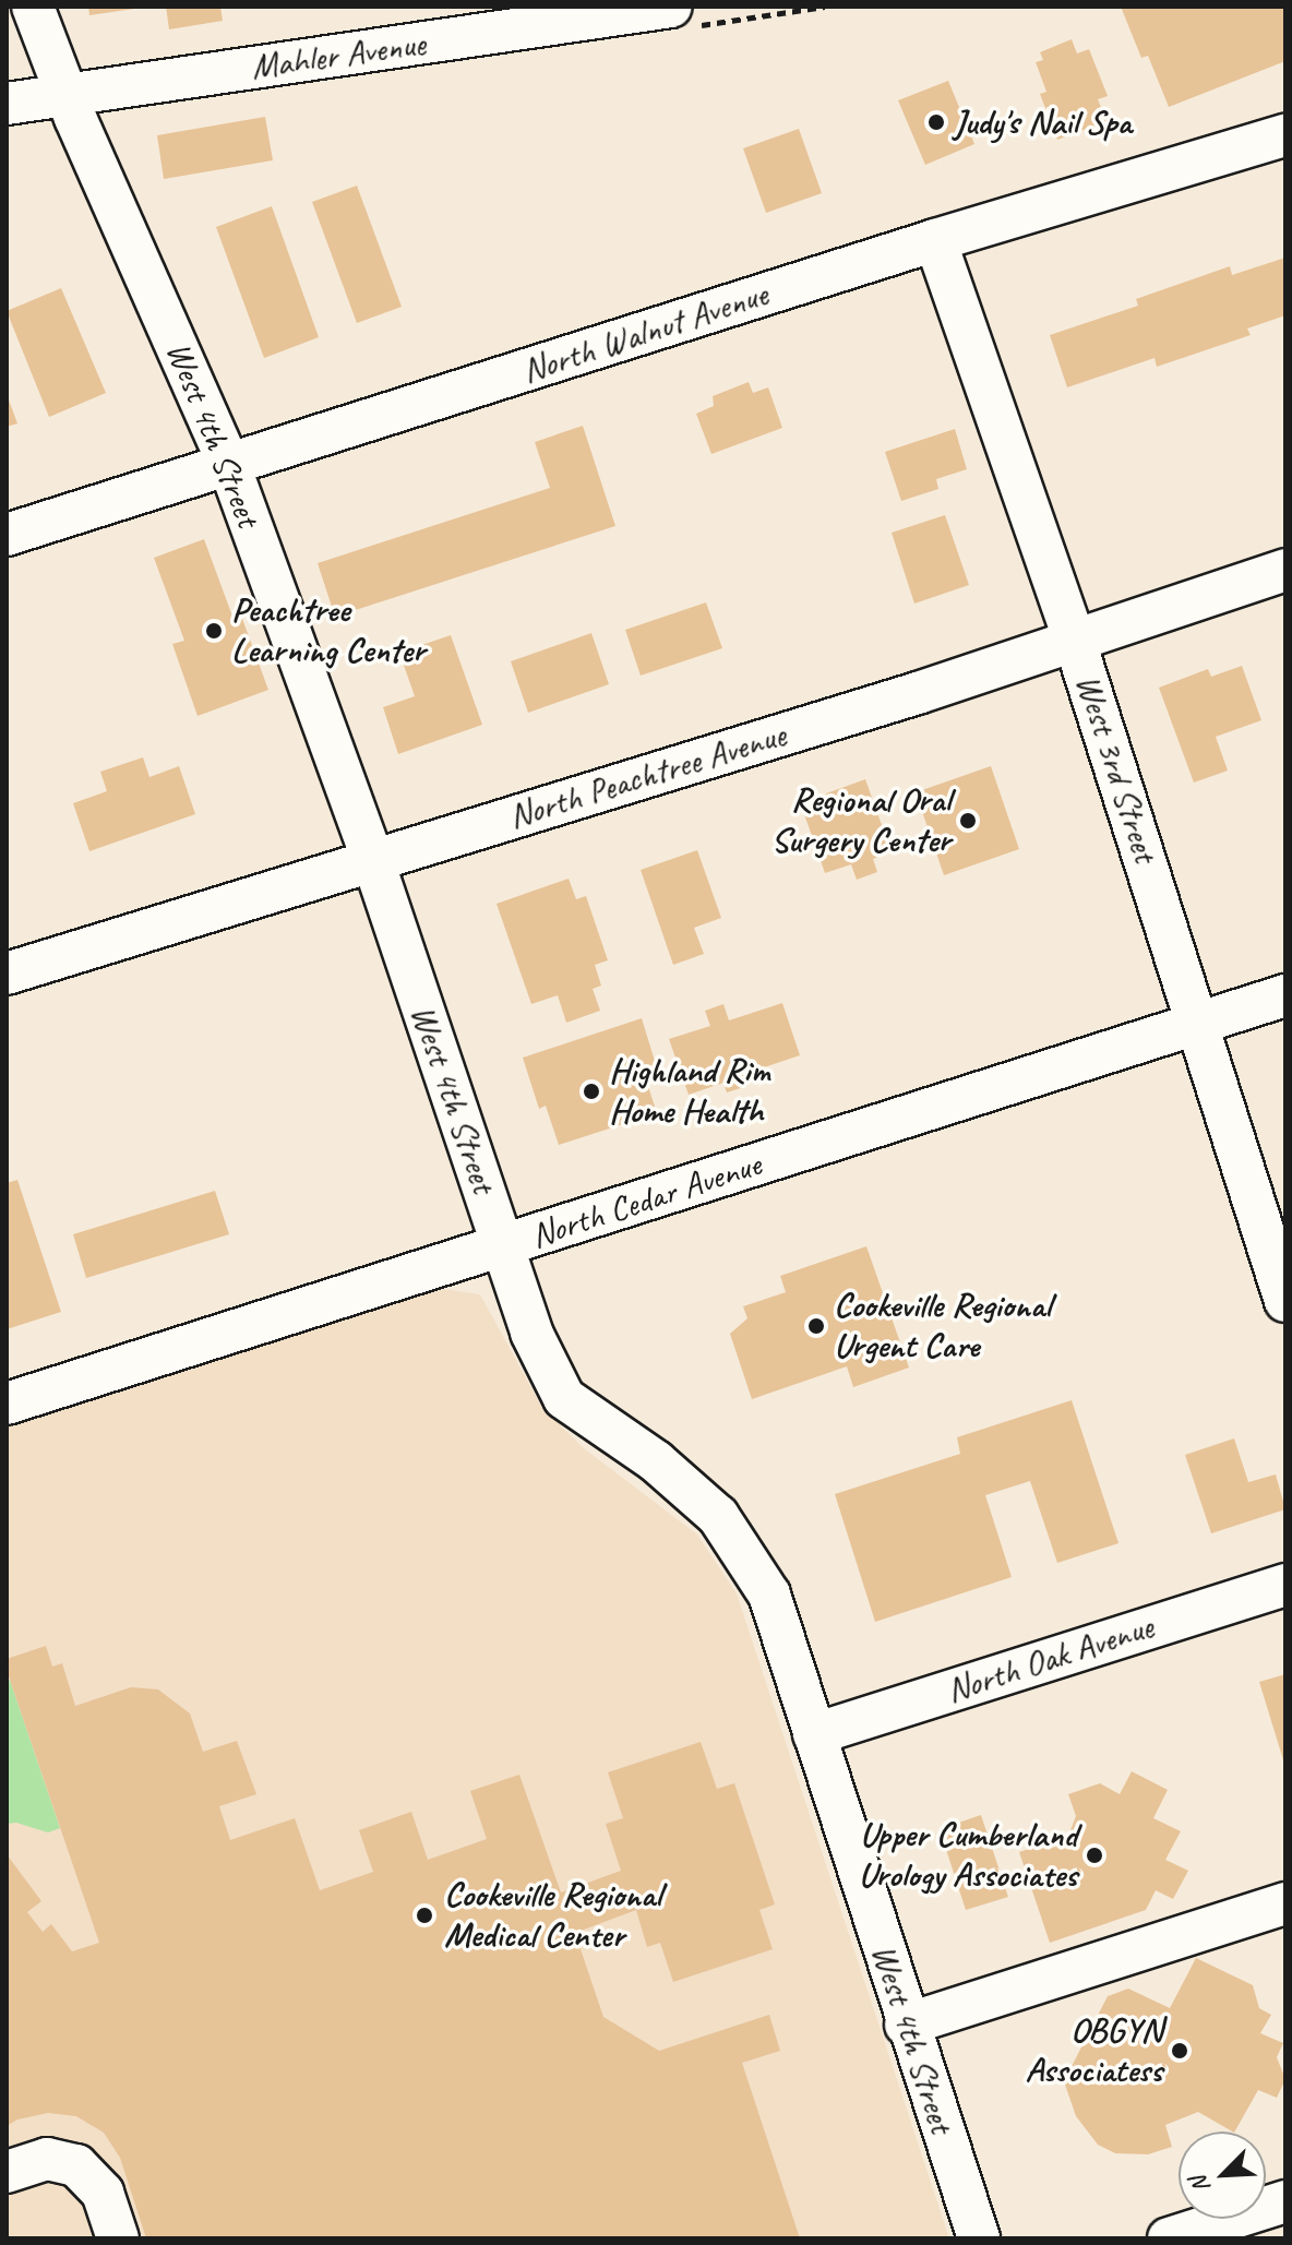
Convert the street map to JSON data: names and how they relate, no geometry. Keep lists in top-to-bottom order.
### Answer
{
  "streets": {
    "street": [
      "Mahler Avenue",
      "North Walnut Avenue",
      "West 4th Street",
      "West 3rd Street",
      "North Peachtree Avenue",
      "North Cedar Avenue",
      "North Oak Avenue"
    ]
  },
  "crossings": [
    ["Mahler Avenue", "West 4th Street"],
    ["North Walnut Avenue", "West 4th Street"],
    ["North Walnut Avenue", "West 3rd Street"],
    ["West 4th Street", "North Peachtree Avenue"],
    ["West 4th Street", "North Cedar Avenue"],
    ["West 4th Street", "North Oak Avenue"],
    ["West 3rd Street", "North Peachtree Avenue"],
    ["West 3rd Street", "North Cedar Avenue"]
  ],
  "places": [
    "Judy's Nail Spa",
    "Peachtree Learning Center",
    "Regional Oral Surgery Center",
    "Highland Rim Home Health",
    "Cookeville Regional Urgent Care",
    "Upper Cumberland Urology Associates",
    "Cookeville Regional Medical Center",
    "OBGYN Associatess"
  ],
  "north": "bottom left"
}
